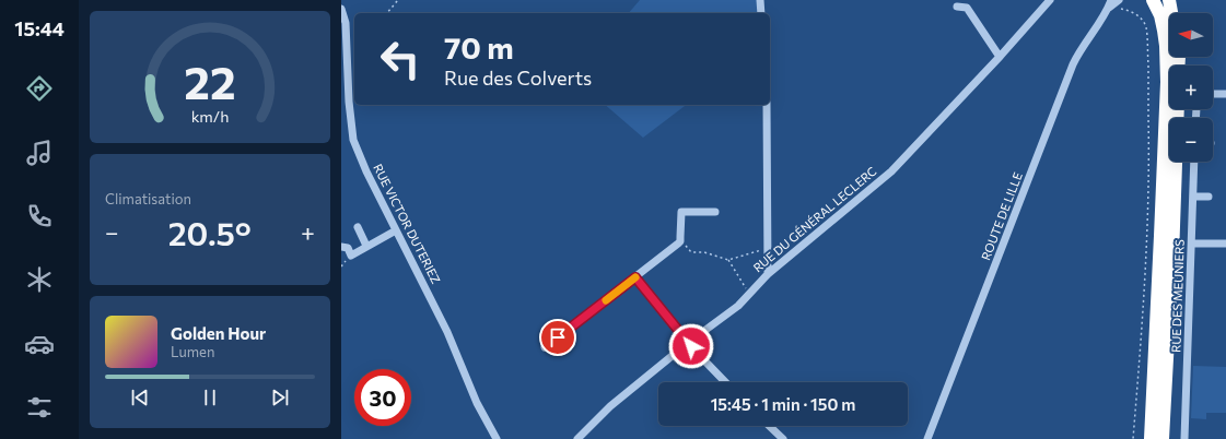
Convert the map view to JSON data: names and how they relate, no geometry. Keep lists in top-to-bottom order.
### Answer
{
  "streets": {
    "street": [
      "ROUTE DE LILLE",
      "RUE DU GÉNÉRAL LECLERC",
      "RUE VICTOR DUTERIEZ",
      "RUE DES MEUNIERS"
    ]
  },
  "north": "left",
  "page": {
    "tabs": "15:44",
    "map_buttons": ["+", "−"],
    "turn": ["70 m", "Rue des Colverts"],
    "tile": "Climatisation",
    "heat": ["−", "20.5°", "+"],
    "song": ["Golden Hour", "Lumen"],
    "limit": "30",
    "trip": "15:45 · 1 min · 150 m",
    "gauge": ["22", "km/h"]
  }
}
